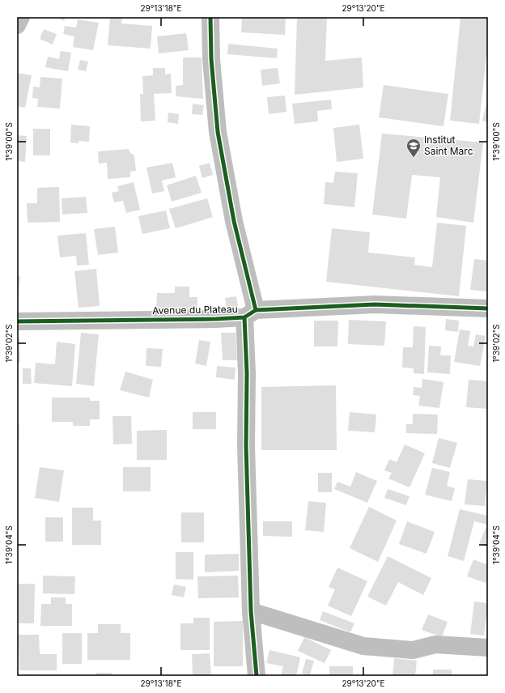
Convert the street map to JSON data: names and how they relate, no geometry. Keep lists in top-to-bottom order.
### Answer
{
  "streets": {
    "street": ["Avenue du Plateau"]
  },
  "places": {
    "school or university": ["Institut Saint Marc"]
  },
  "coordinates": [
    "29°13'18\"E",
    "29°13'20\"E",
    "1°39'00\"S",
    "1°39'02\"S",
    "1°39'04\"S"
  ]
}
